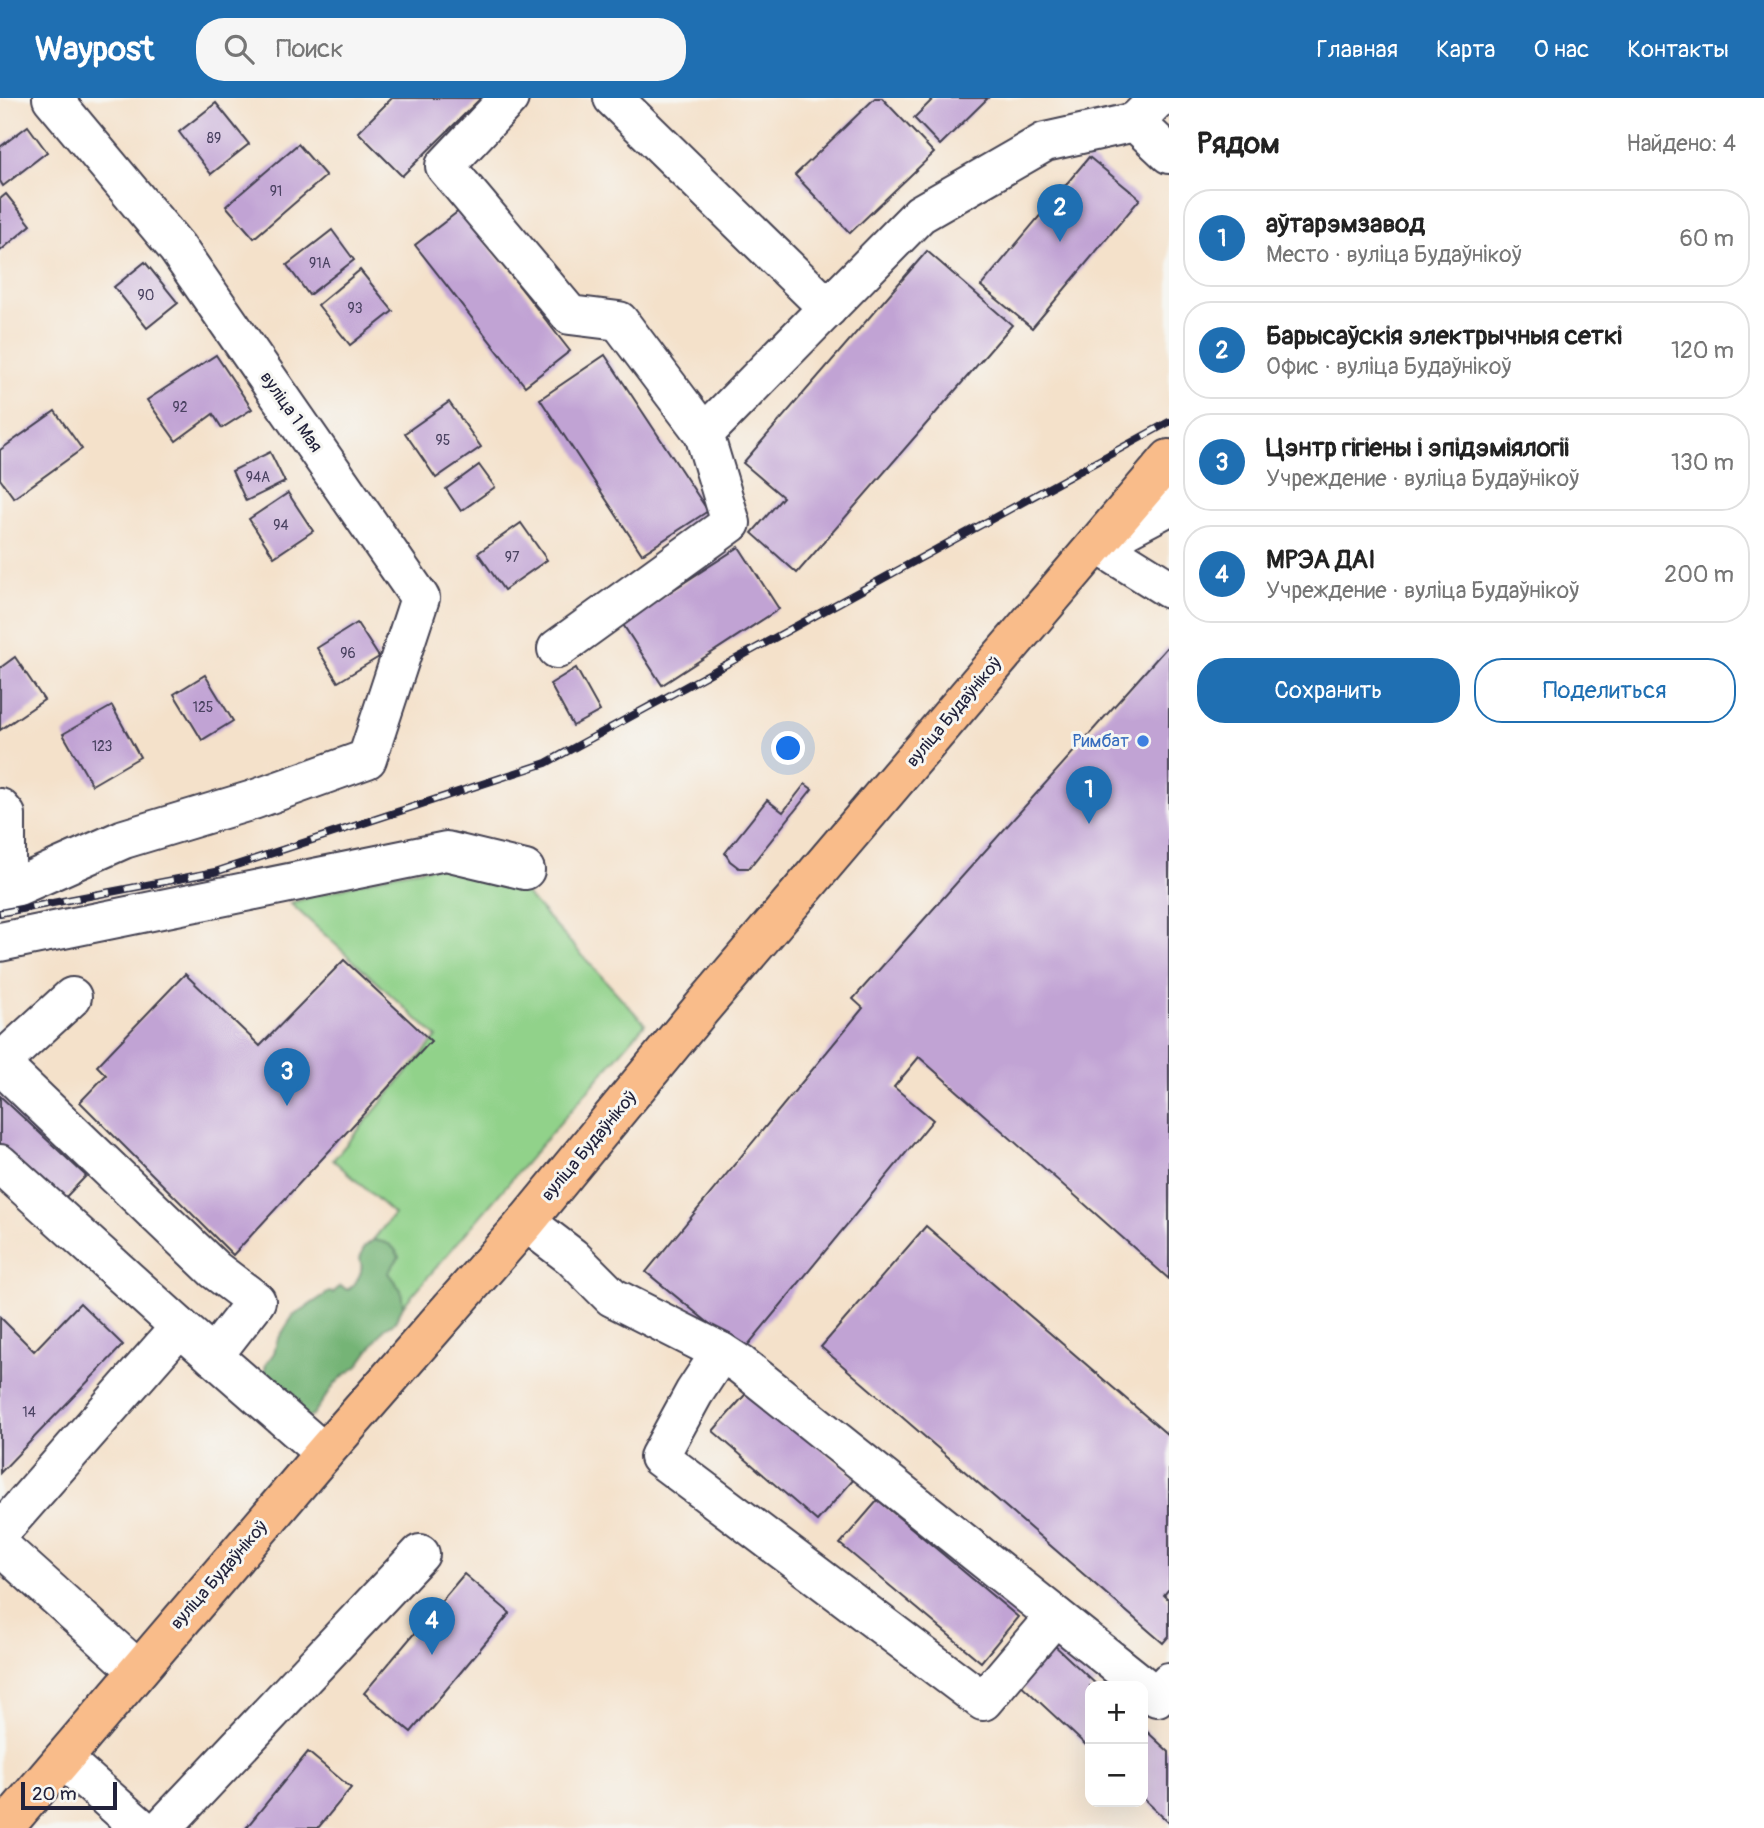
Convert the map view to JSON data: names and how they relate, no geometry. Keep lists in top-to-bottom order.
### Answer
{
  "streets": {
    "main road": ["вуліца Будаўнікоў"],
    "street": ["вуліца 1 Мая"]
  },
  "places": ["Римбат"],
  "house_numbers": [
    "89",
    "91",
    "91А",
    "90",
    "93",
    "92",
    "95",
    "94А",
    "94",
    "97",
    "96",
    "125",
    "123",
    "14"
  ],
  "scale_bar": "20 m",
  "page": {
    "header": "Waypost",
    "search": "Поиск",
    "nav": [
      "Главная",
      "Карта",
      "О нас",
      "Контакты"
    ],
    "heading": ["Рядом", "Найдено: 4"],
    "pins": [
      "2",
      "1",
      "3",
      "4"
    ],
    "list": [
      {
        "mark": "1",
        "name": "аўтарэмзавод",
        "note": "Место · вуліца Будаўнікоў",
        "value": "60 m"
      },
      {
        "mark": "2",
        "name": "Барысаўскія электрычныя сеткі",
        "note": "Офис · вуліца Будаўнікоў",
        "value": "120 m"
      },
      {
        "mark": "3",
        "name": "Цэнтр гігіены і эпідэміялогіі",
        "note": "Учреждение · вуліца Будаўнікоў",
        "value": "130 m"
      },
      {
        "mark": "4",
        "name": "МРЭА ДАІ",
        "note": "Учреждение · вуліца Будаўнікоў",
        "value": "200 m"
      }
    ],
    "buttons": ["Сохранить", "Поделиться"],
    "map_buttons": ["+", "−"],
    "scale": "20 m"
  }
}
